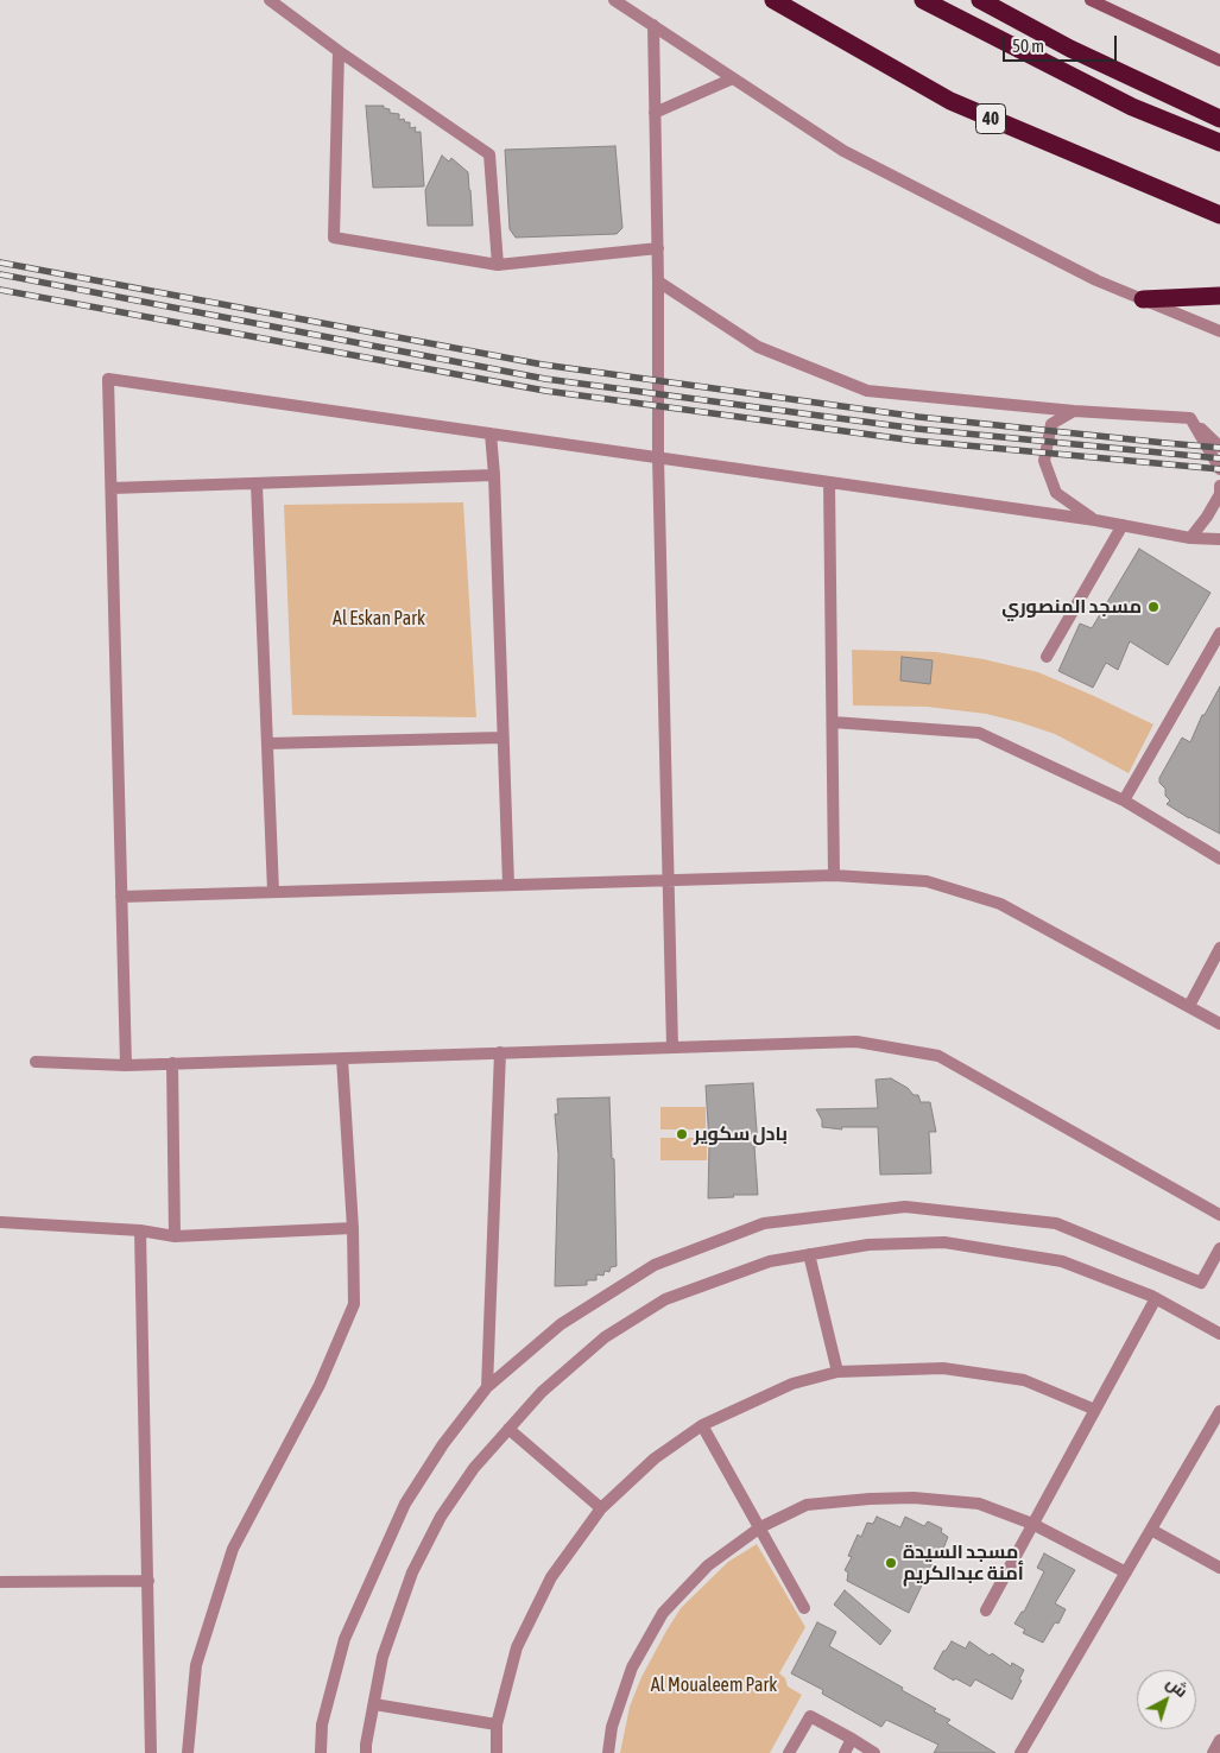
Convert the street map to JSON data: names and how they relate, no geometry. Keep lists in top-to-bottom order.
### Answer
{
  "streets": {
    "highway": ["40"]
  },
  "parks": ["Al Eskan Park", "Al Moualeem Park"],
  "places": ["مسجد المنصوري", "بادل سكوير", "مسجد السيدة أمنة عبدالكريم"],
  "scale_bar": "50 m",
  "north": "top right"
}
